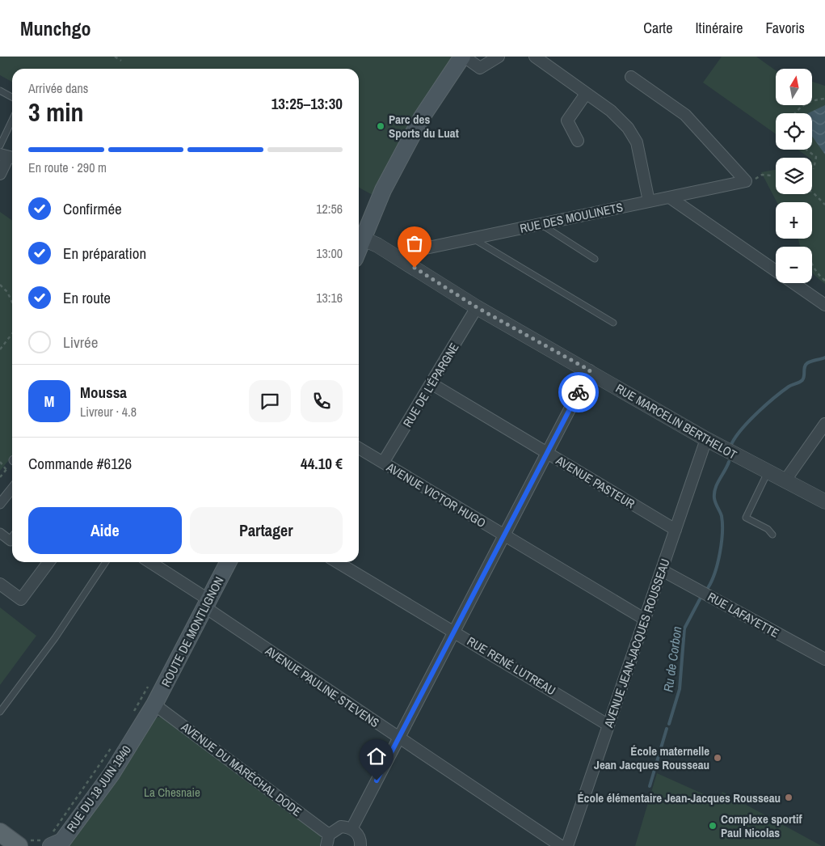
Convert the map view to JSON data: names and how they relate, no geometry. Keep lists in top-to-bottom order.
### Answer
{
  "streets": {
    "main road": ["ROUTE DE MONTLIGNON", "RUE DU 18 JUIN 1940"],
    "street": [
      "RUE DES MOULINETS",
      "RUE DE L'ÉPARGNE",
      "RUE MARCELIN BERTHELOT",
      "AVENUE PASTEUR",
      "AVENUE VICTOR HUGO",
      "RUE LAFAYETTE",
      "AVENUE JEAN-JACQUES ROUSSEAU",
      "RUE RENÉ LUTREAU",
      "AVENUE PAULINE STEVENS",
      "AVENUE DU MARÉCHAL DODE"
    ]
  },
  "crossings": [
    ["RUE DES MOULINETS", "RUE MARCELIN BERTHELOT"],
    ["RUE DE L'ÉPARGNE", "RUE MARCELIN BERTHELOT"],
    ["RUE DE L'ÉPARGNE", "AVENUE PASTEUR"],
    ["RUE DE L'ÉPARGNE", "AVENUE VICTOR HUGO"],
    ["RUE MARCELIN BERTHELOT", "AVENUE JEAN-JACQUES ROUSSEAU"],
    ["AVENUE PASTEUR", "AVENUE JEAN-JACQUES ROUSSEAU"],
    ["AVENUE VICTOR HUGO", "AVENUE JEAN-JACQUES ROUSSEAU"],
    ["RUE LAFAYETTE", "AVENUE JEAN-JACQUES ROUSSEAU"],
    ["ROUTE DE MONTLIGNON", "AVENUE PAULINE STEVENS"],
    ["ROUTE DE MONTLIGNON", "AVENUE DU MARÉCHAL DODE"],
    ["ROUTE DE MONTLIGNON", "RUE DU 18 JUIN 1940"],
    ["AVENUE JEAN-JACQUES ROUSSEAU", "RUE RENÉ LUTREAU"],
    ["AVENUE DU MARÉCHAL DODE", "RUE DU 18 JUIN 1940"]
  ],
  "water": ["Ru de Corbon"],
  "parks": ["La Chesnaie"],
  "places": [
    "Parc des Sports du Luat",
    "École maternelle Jean Jacques Rousseau",
    "École élémentaire Jean-Jacques Rousseau",
    "Complexe sportif Paul Nicolas"
  ],
  "north": "top",
  "page": {
    "header": "Munchgo",
    "nav": ["Carte", "Itinéraire", "Favoris"],
    "map_buttons": ["+", "−"],
    "heading": ["3 min", "Arrivée dans", "13:25–13:30"],
    "panel": [
      "Moussa",
      "Livreur · 4.8",
      "Commande #6126",
      "44.10 €"
    ],
    "bar": "En route · 290 m",
    "list": [
      ["Confirmée", "12:56"],
      ["En préparation", "13:00"],
      ["En route", "13:16"],
      "Livrée"
    ],
    "round": "M",
    "buttons": ["Aide", "Partager"]
  }
}
